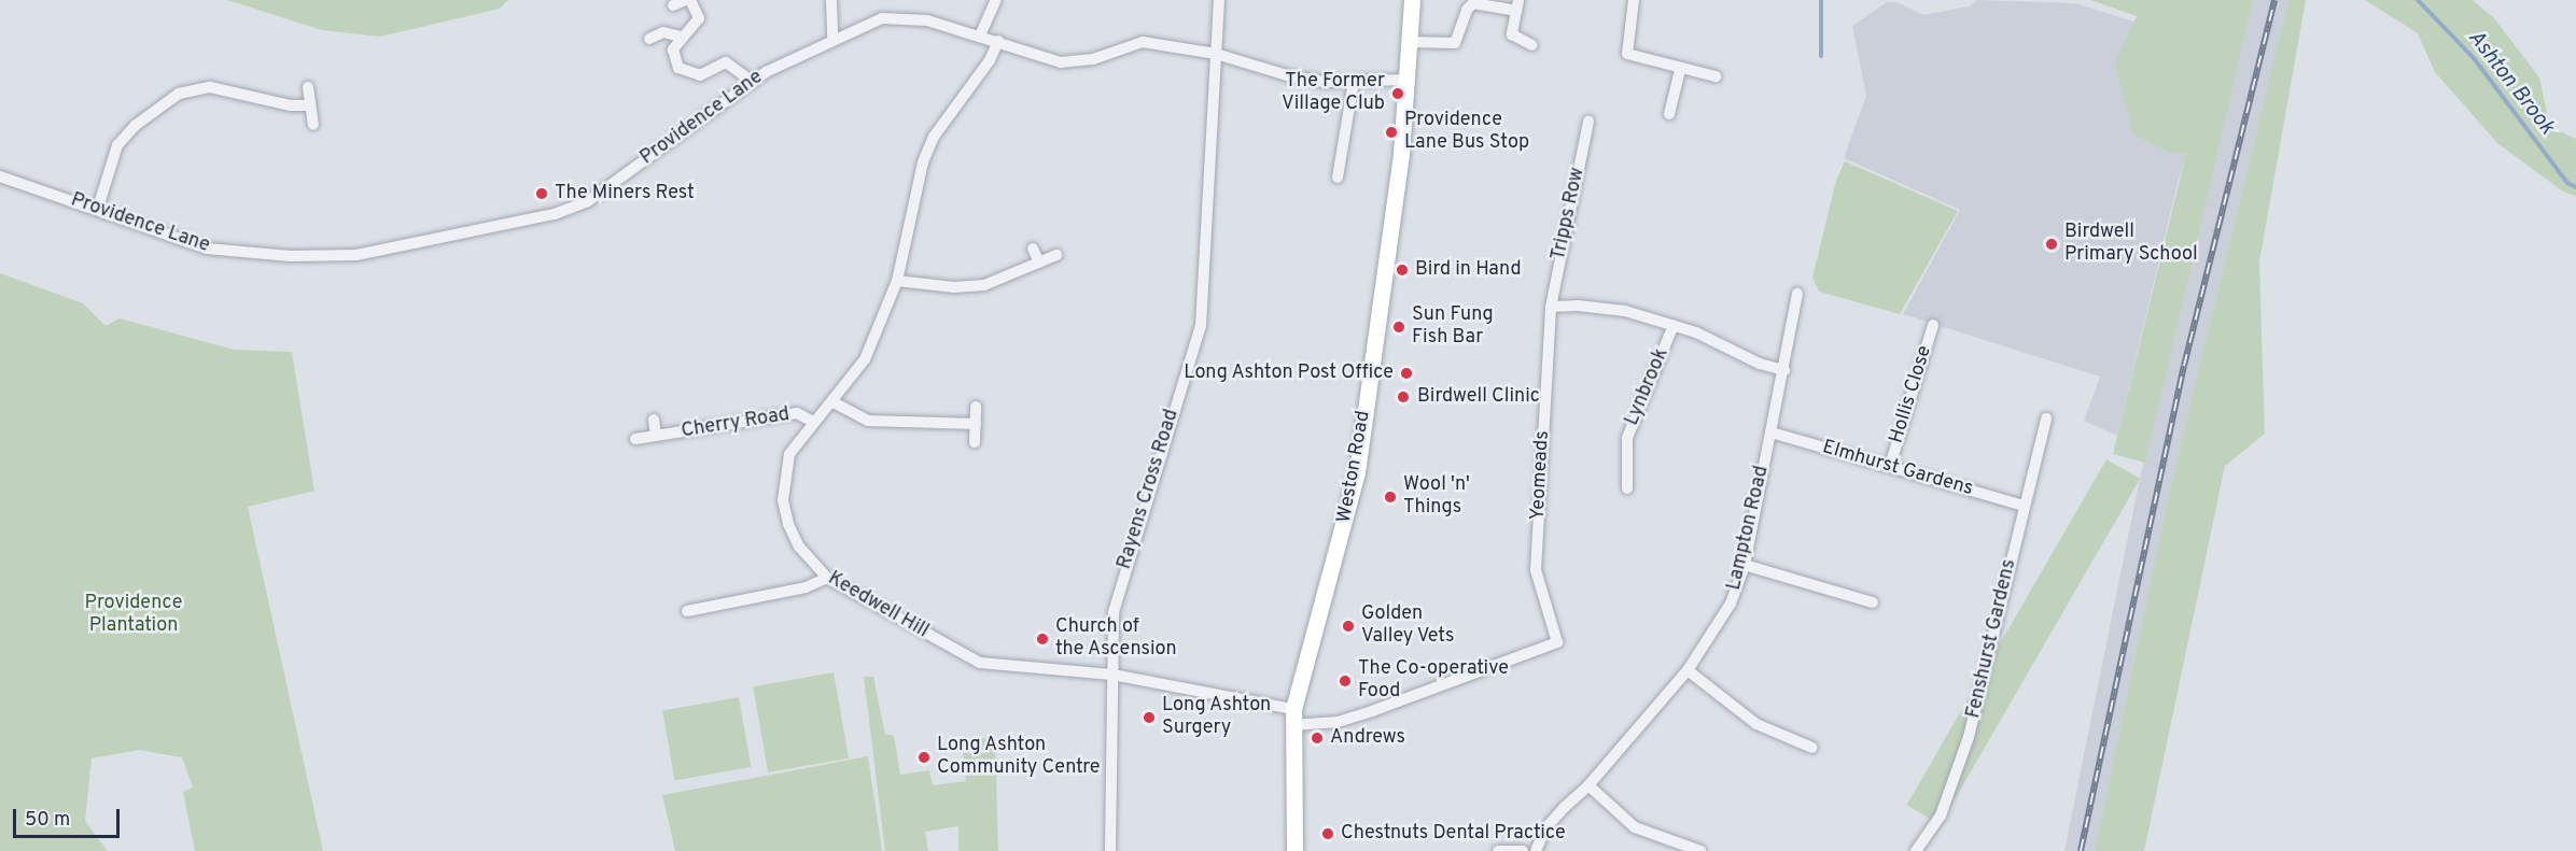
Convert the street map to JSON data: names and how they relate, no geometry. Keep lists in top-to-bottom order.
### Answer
{
  "streets": {
    "street": [
      "Providence Lane",
      "Tripps Row",
      "Lynbrook",
      "Hollis Close",
      "Cherry Road",
      "Weston Road",
      "Elmhurst Gardens",
      "Yeomeads",
      "Rayens Cross Road",
      "Lampton Road",
      "Keedwell Hill",
      "Fenshurst Gardens"
    ]
  },
  "crossings": [
    ["Providence Lane", "Weston Road"],
    ["Providence Lane", "Rayens Cross Road"],
    ["Providence Lane", "Keedwell Hill"],
    ["Tripps Row", "Lynbrook"],
    ["Tripps Row", "Yeomeads"],
    ["Lynbrook", "Yeomeads"],
    ["Lynbrook", "Lampton Road"],
    ["Hollis Close", "Elmhurst Gardens"],
    ["Cherry Road", "Keedwell Hill"],
    ["Weston Road", "Keedwell Hill"],
    ["Elmhurst Gardens", "Lampton Road"],
    ["Elmhurst Gardens", "Fenshurst Gardens"],
    ["Yeomeads", "Keedwell Hill"],
    ["Rayens Cross Road", "Keedwell Hill"]
  ],
  "water": ["Ashton Brook"],
  "parks": ["Providence Plantation"],
  "places": [
    "The Former Village Club",
    "Providence Lane Bus Stop",
    "The Miners Rest",
    "Birdwell Primary School",
    "Bird in Hand",
    "Sun Fung Fish Bar",
    "Long Ashton Post Office",
    "Birdwell Clinic",
    "Wool 'n' Things",
    "Golden Valley Vets",
    "Church of the Ascension",
    "The Co-operative Food",
    "Long Ashton Surgery",
    "Andrews",
    "Long Ashton Community Centre",
    "Chestnuts Dental Practice"
  ],
  "scale_bar": "50 m"
}
